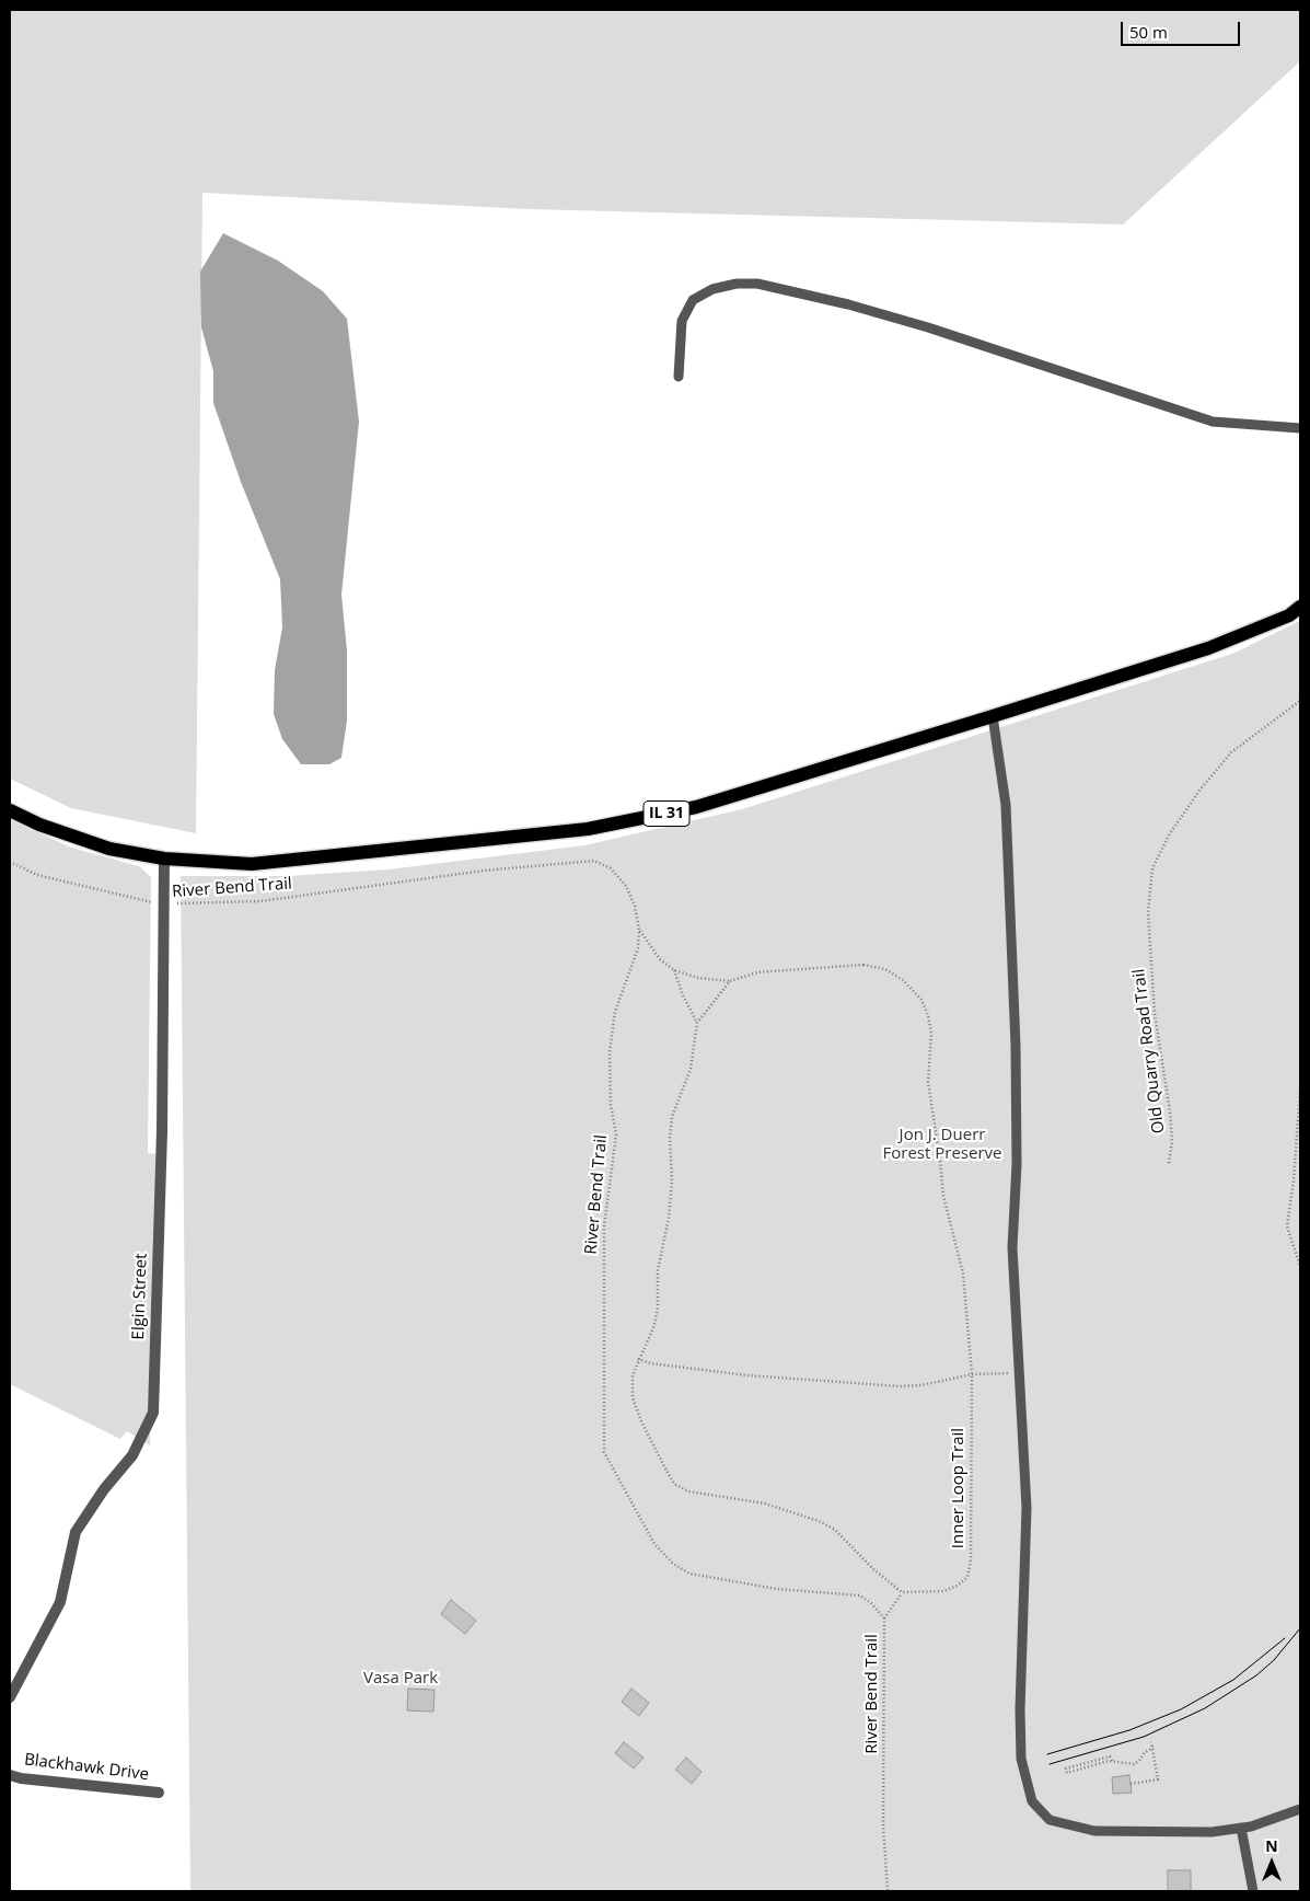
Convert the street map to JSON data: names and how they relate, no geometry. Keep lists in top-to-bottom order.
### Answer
{
  "streets": {
    "main road": ["IL 31"],
    "street": ["Elgin Street", "Blackhawk Drive"],
    "path": ["River Bend Trail", "Old Quarry Road Trail", "Inner Loop Trail"]
  },
  "crossings": [
    ["IL 31", "Elgin Street"],
    ["River Bend Trail", "Elgin Street"]
  ],
  "parks": ["Jon J. Duerr Forest Preserve", "Vasa Park"],
  "scale_bar": "50 m",
  "north": "top"
}
